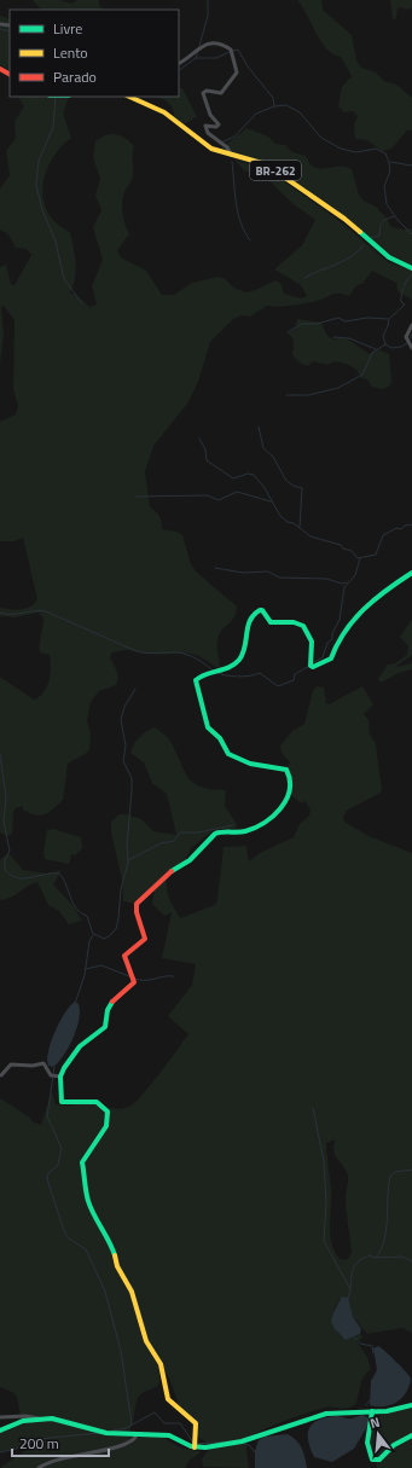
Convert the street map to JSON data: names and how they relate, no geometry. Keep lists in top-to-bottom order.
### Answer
{
  "streets": {
    "main road": ["BR-262"]
  },
  "legend": ["Livre", "Lento", "Parado"],
  "scale_bar": "200 m",
  "north": "top"
}
